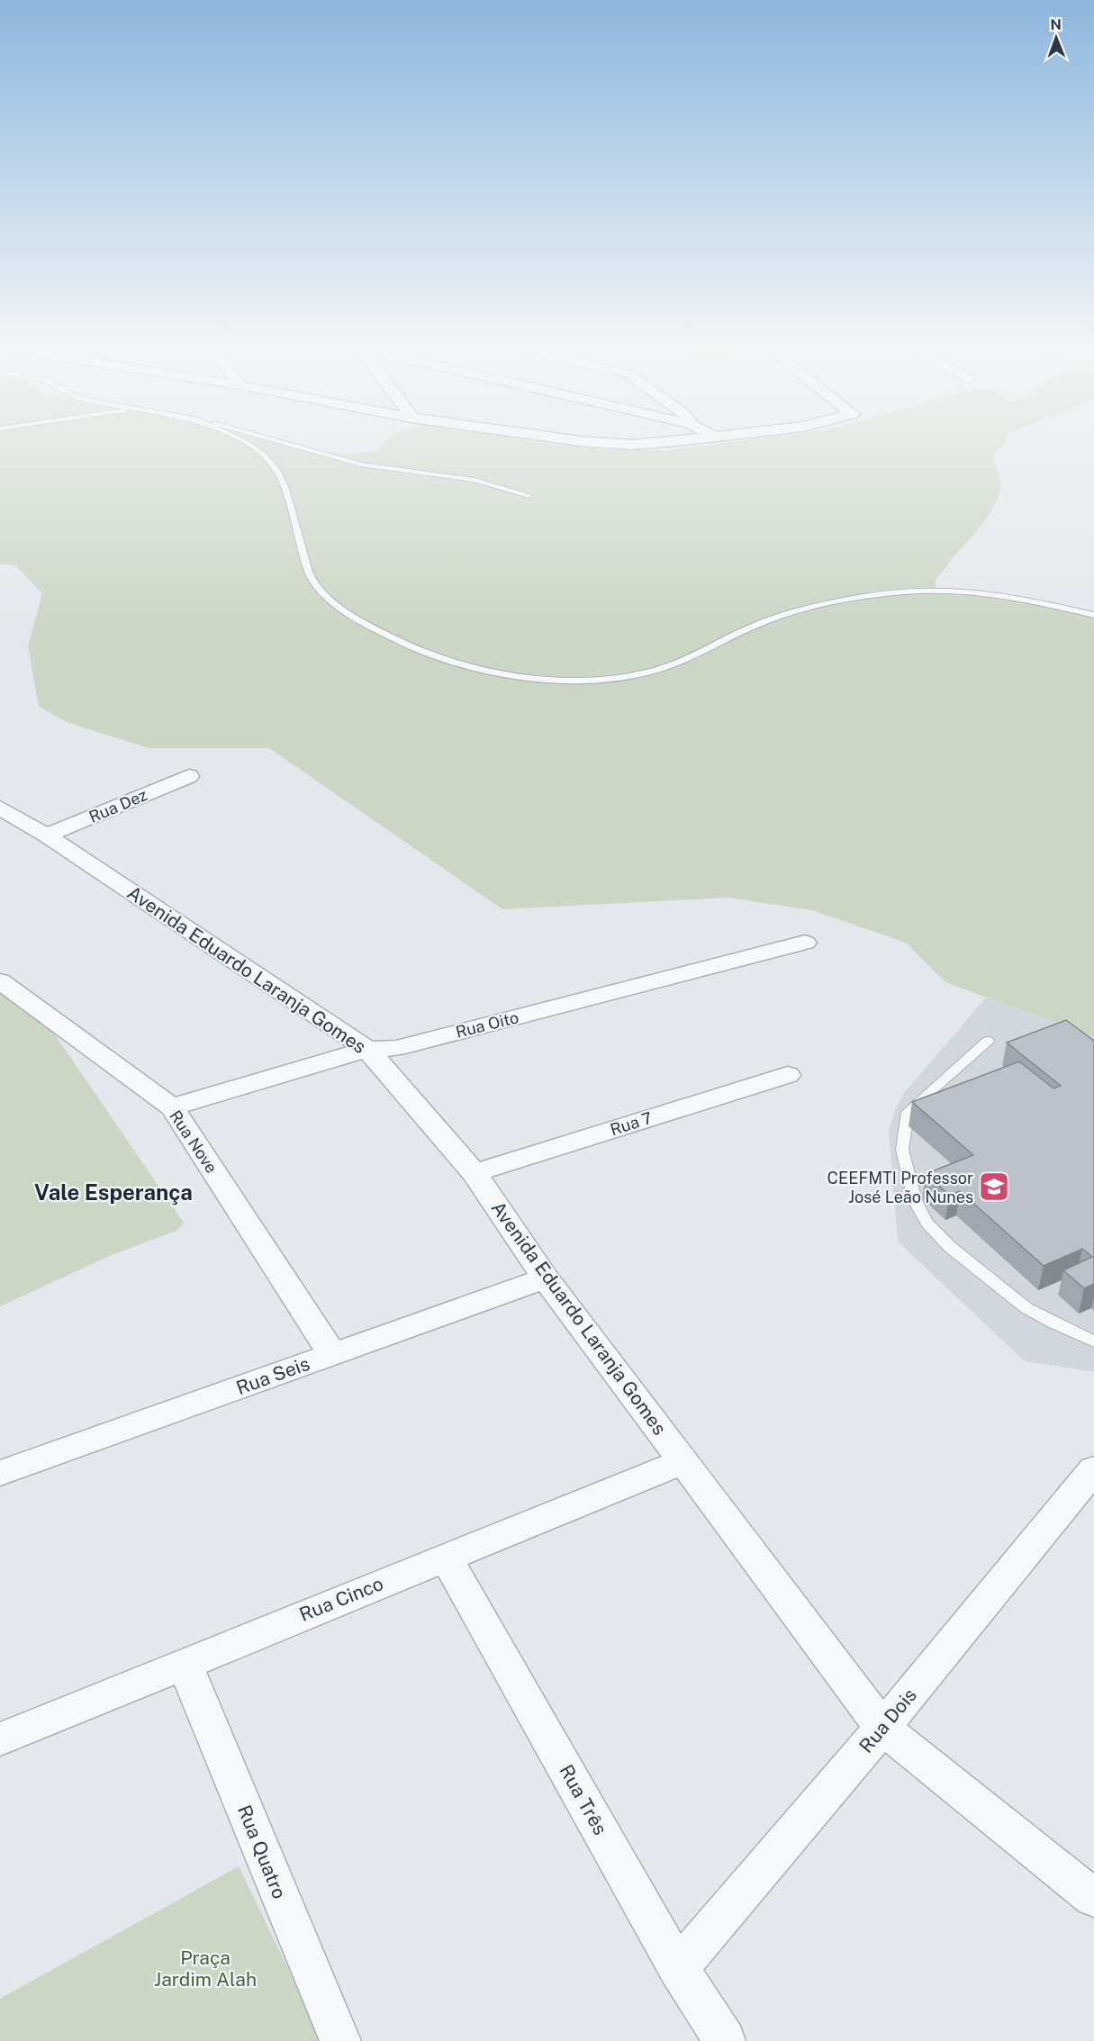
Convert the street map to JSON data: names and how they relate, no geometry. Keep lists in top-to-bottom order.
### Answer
{
  "streets": {
    "street": [
      "Rua Dez",
      "Avenida Eduardo Laranja Gomes",
      "Rua Oito",
      "Rua 7",
      "Rua Nove",
      "Rua Seis",
      "Rua Cinco",
      "Rua Dois",
      "Rua Três",
      "Rua Quatro"
    ]
  },
  "crossings": [
    ["Rua Dez", "Avenida Eduardo Laranja Gomes"],
    ["Avenida Eduardo Laranja Gomes", "Rua Oito"],
    ["Avenida Eduardo Laranja Gomes", "Rua 7"],
    ["Avenida Eduardo Laranja Gomes", "Rua Seis"],
    ["Avenida Eduardo Laranja Gomes", "Rua Cinco"],
    ["Avenida Eduardo Laranja Gomes", "Rua Dois"],
    ["Rua Oito", "Rua Nove"],
    ["Rua Nove", "Rua Seis"],
    ["Rua Cinco", "Rua Três"],
    ["Rua Cinco", "Rua Quatro"],
    ["Rua Dois", "Rua Três"]
  ],
  "districts": ["Vale Esperança"],
  "parks": ["Praça Jardim Alah"],
  "places": {
    "school or university": ["CEEFMTI Professor José Leão Nunes"]
  },
  "north": "top"
}
